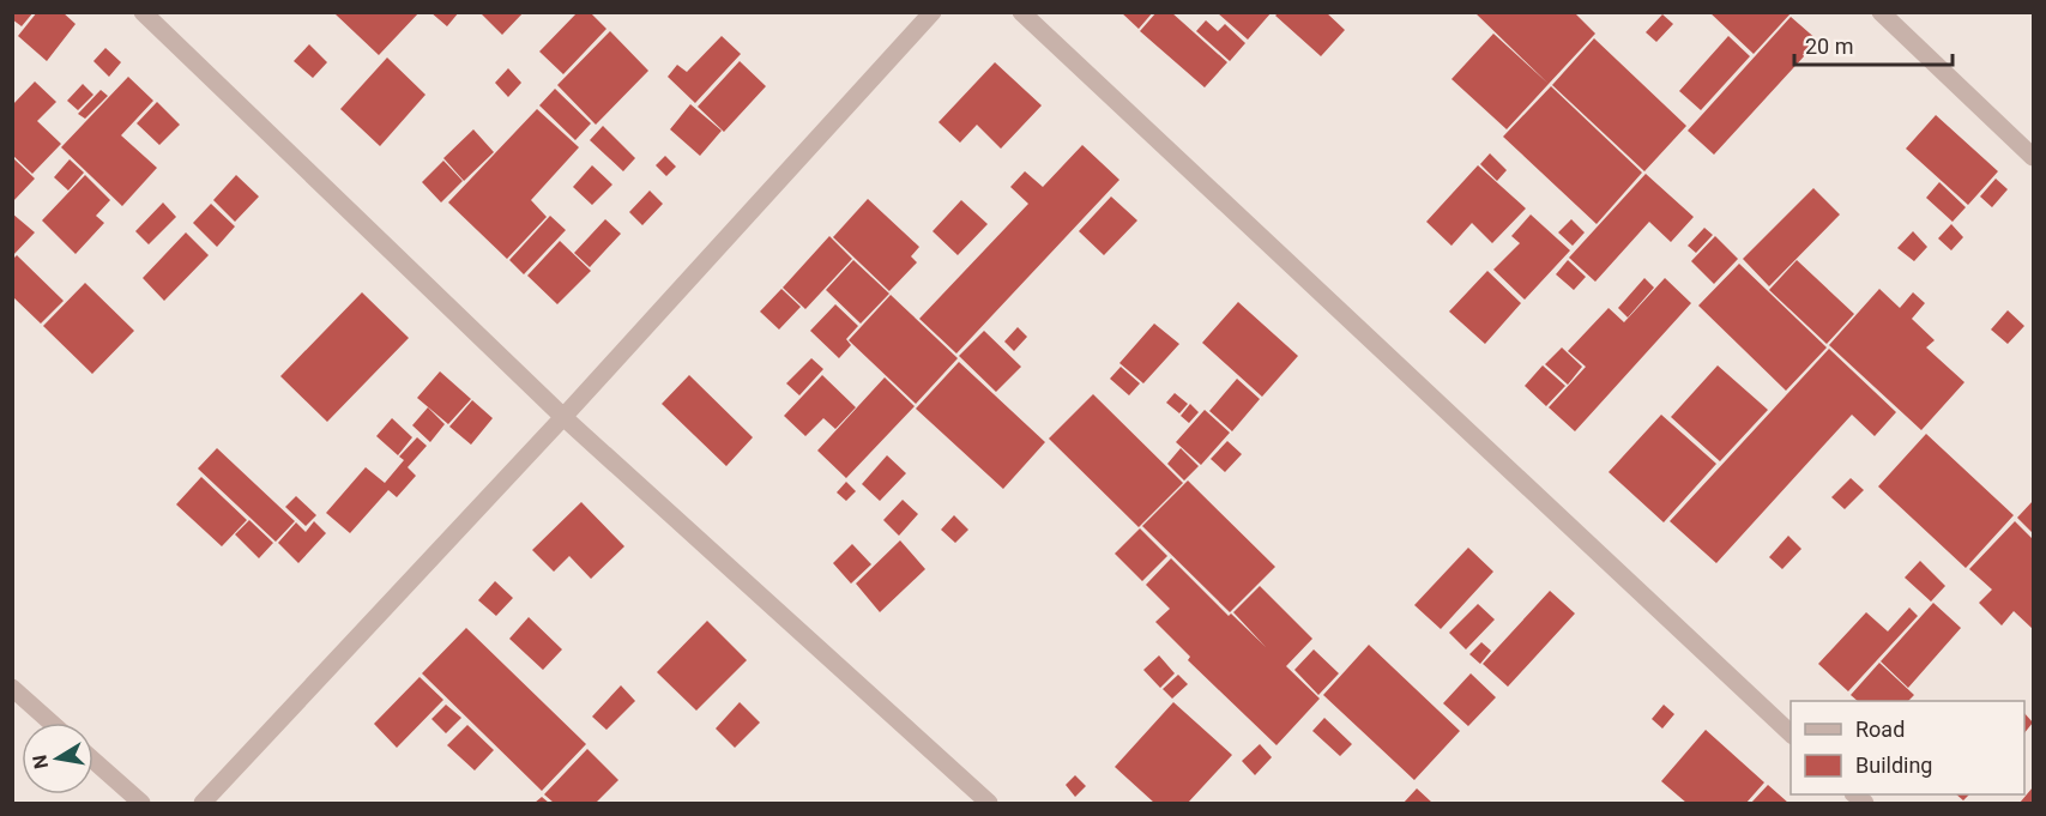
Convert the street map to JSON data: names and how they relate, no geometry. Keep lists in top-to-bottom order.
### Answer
{
  "legend": ["Road", "Building"],
  "scale_bar": "20 m",
  "north": "left"
}
